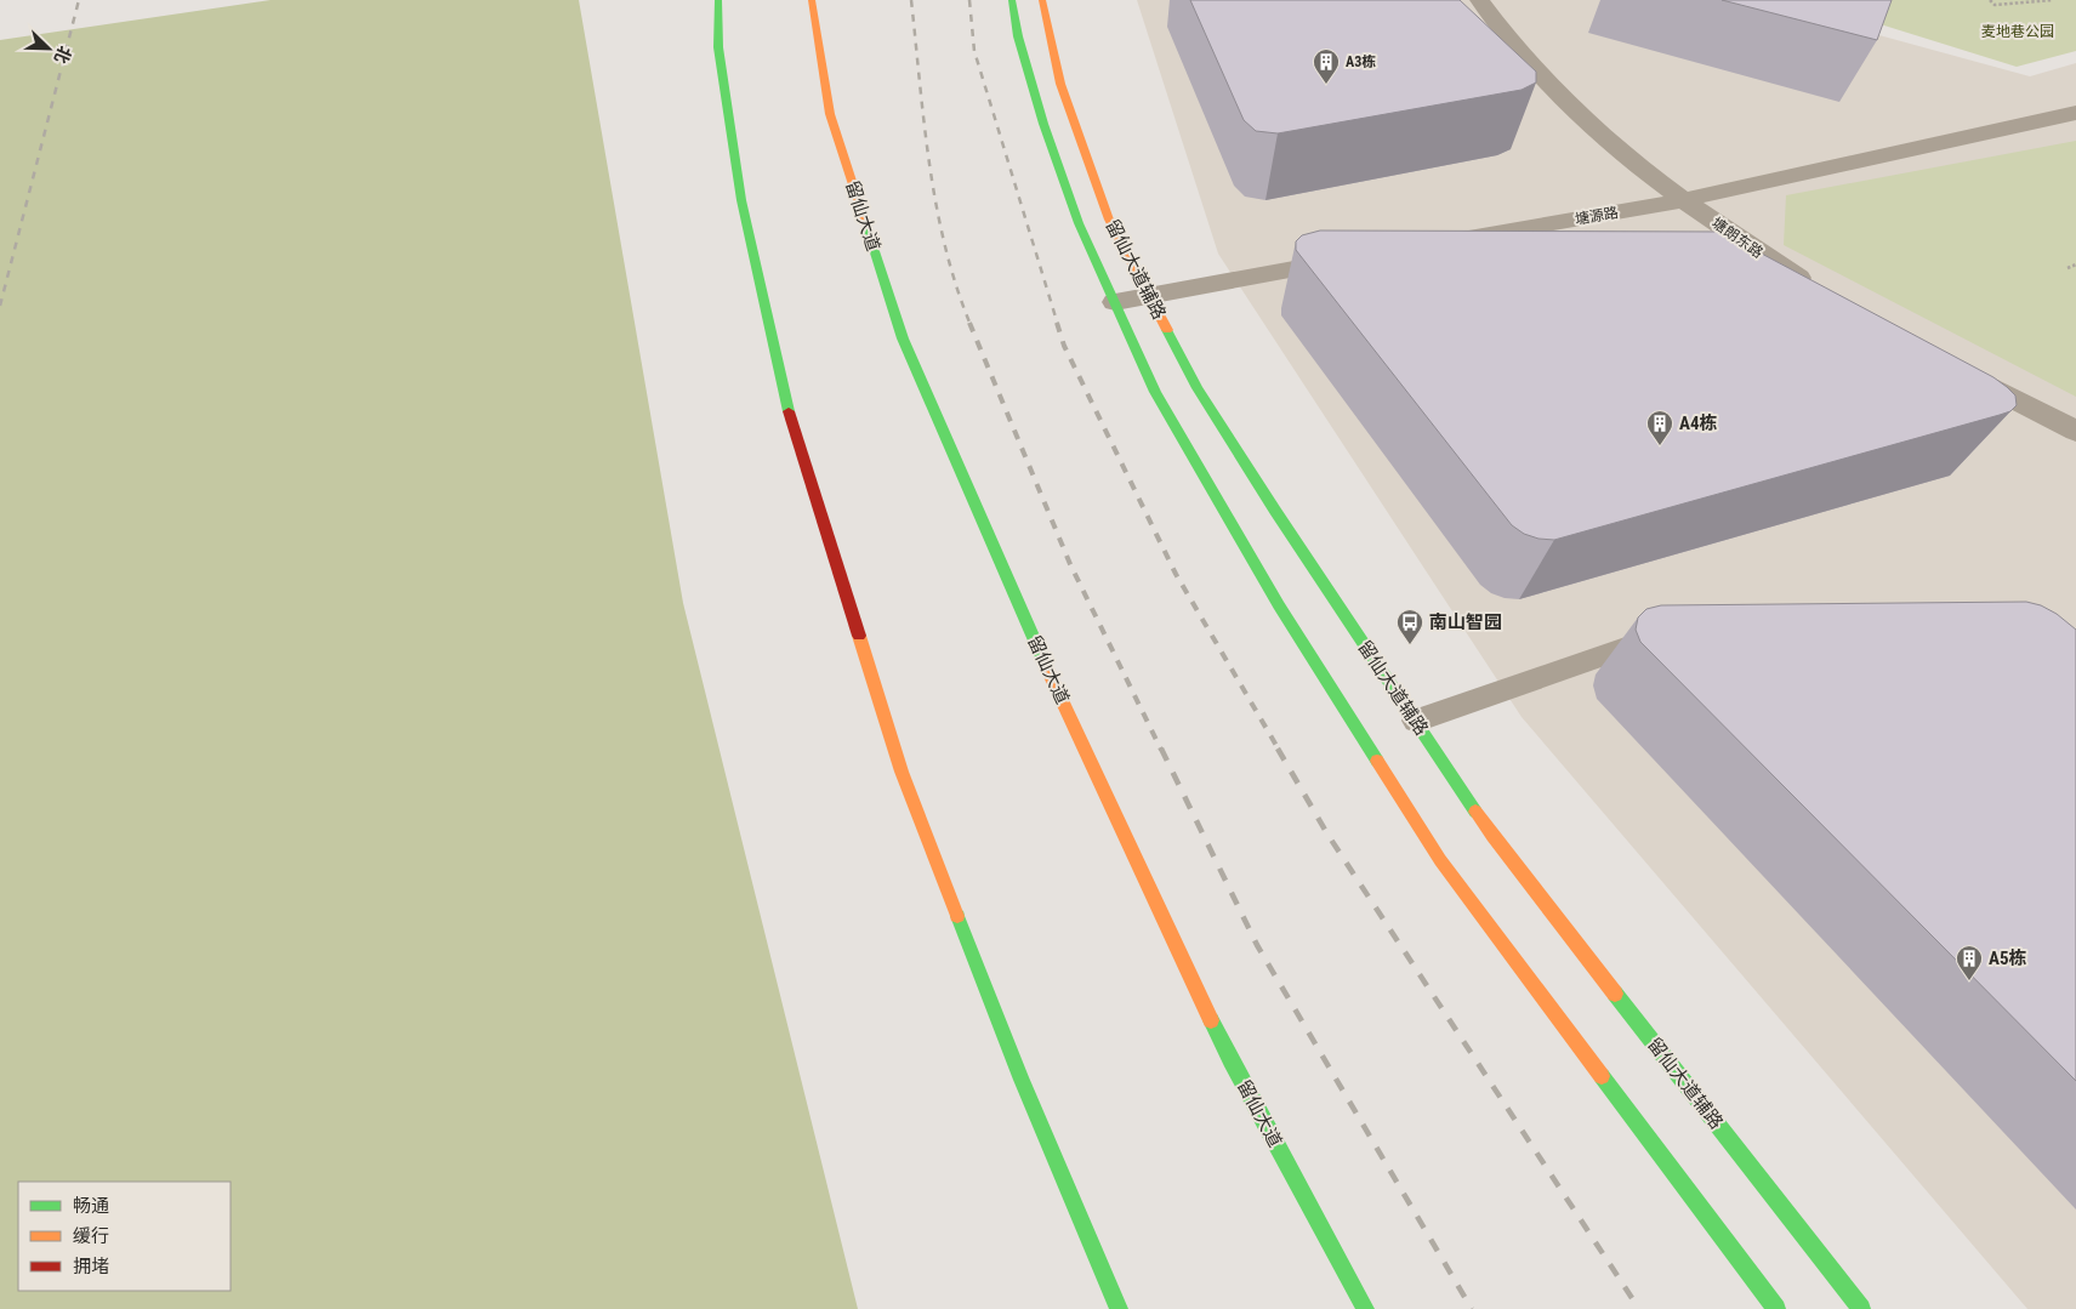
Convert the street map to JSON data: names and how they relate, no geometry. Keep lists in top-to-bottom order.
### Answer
{
  "streets": {
    "main road": ["留仙大道", "留仙大道辅路"],
    "street": ["塘源路", "塘朗东路"]
  },
  "crossings": [
    ["塘源路", "塘朗东路"]
  ],
  "parks": ["麦地巷公园"],
  "places": {
    "building": ["A3栋", "A4栋", "A5栋"],
    "bus stop": ["南山智园"]
  },
  "legend": ["畅通", "缓行", "拥堵"],
  "north": "bottom right"
}
